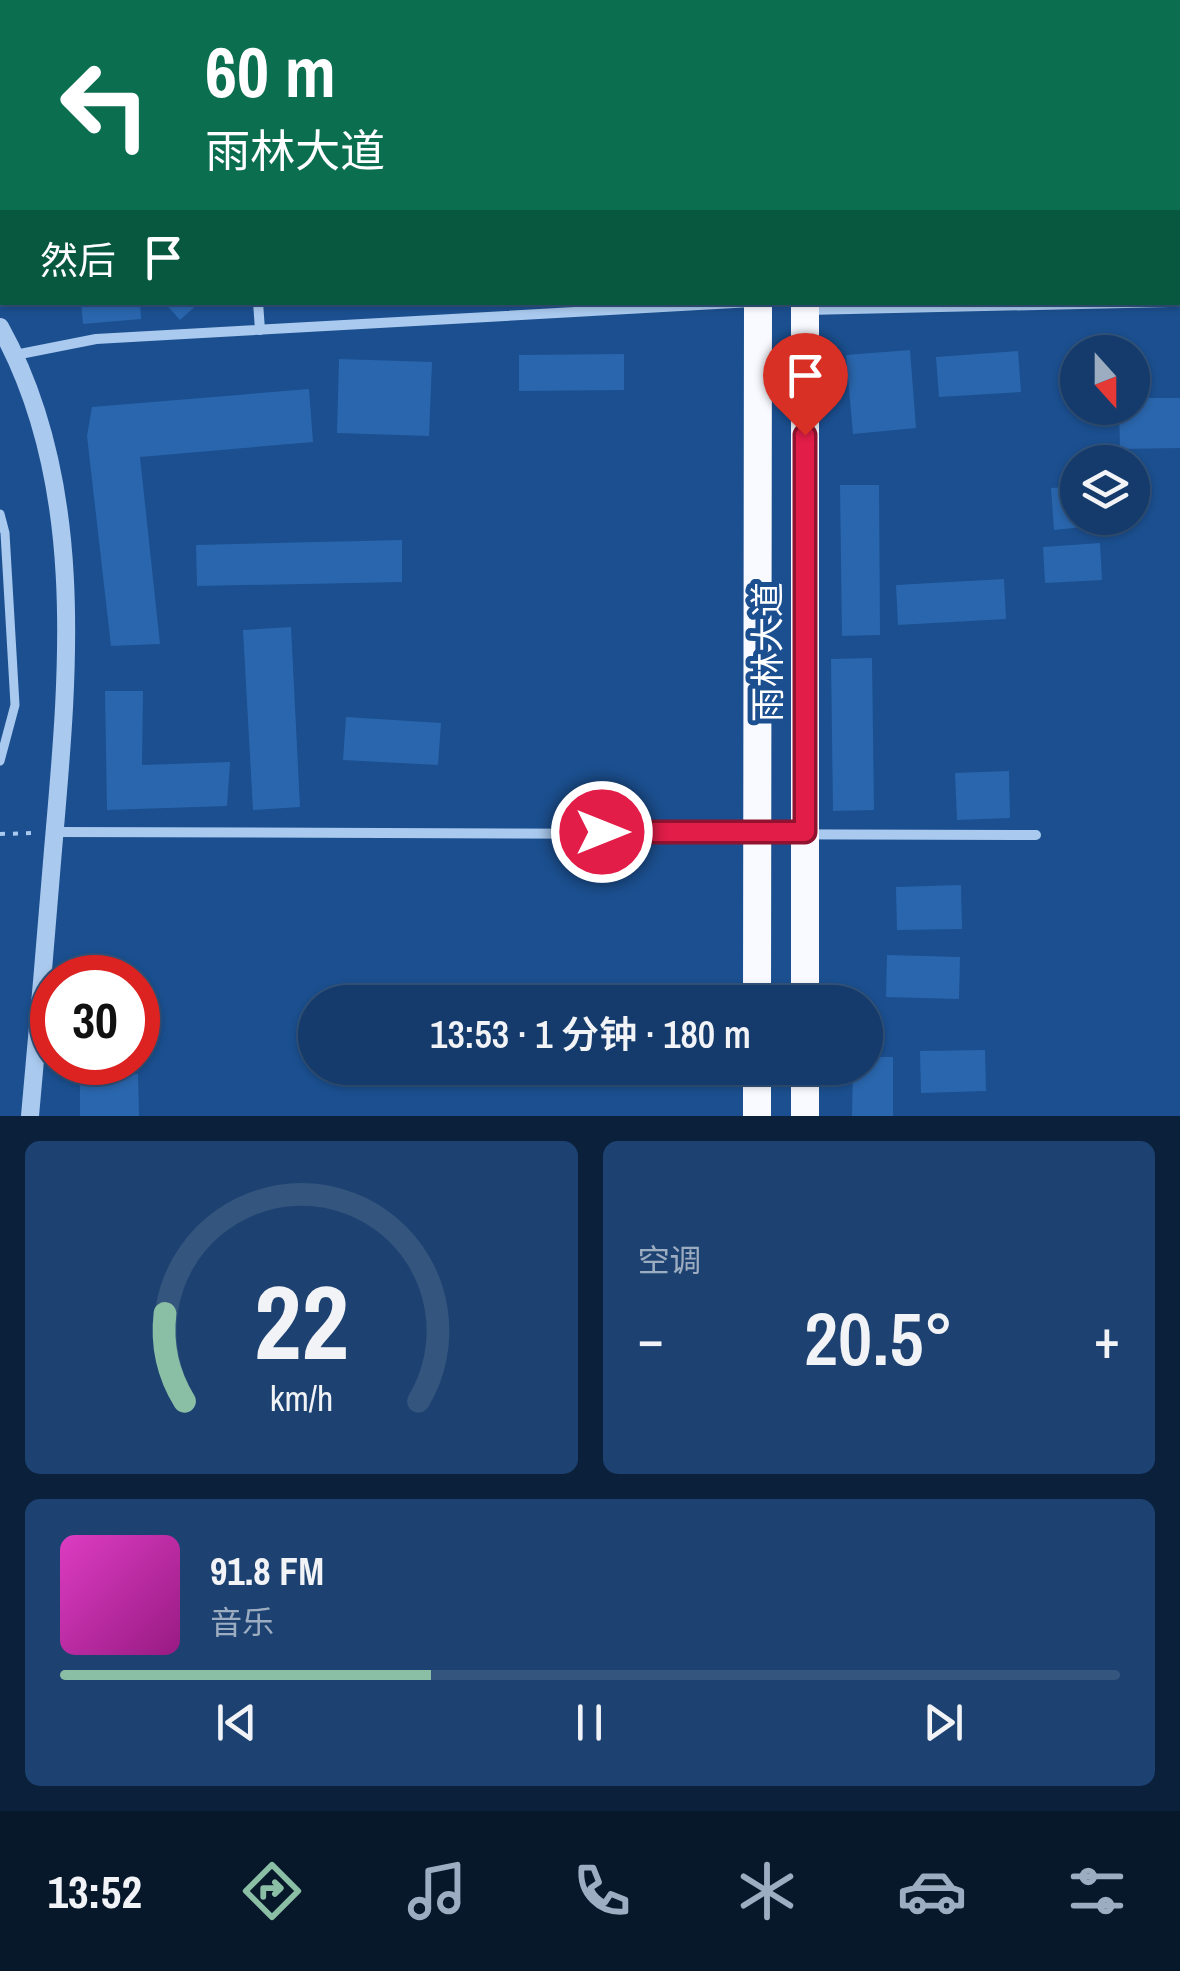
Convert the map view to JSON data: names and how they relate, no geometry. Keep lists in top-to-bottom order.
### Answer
{
  "streets": {
    "highway": ["雨林大道"]
  },
  "north": "bottom",
  "page": {
    "turn": ["60 m", "雨林大道"],
    "then": "然后",
    "limit": "30",
    "trip": "13:53 · 1 分钟 · 180 m",
    "tile": "空调",
    "heat": ["−", "20.5°", "+"],
    "song": ["91.8 FM", "音乐"],
    "tabs": "13:52",
    "gauge": ["22", "km/h"]
  }
}
